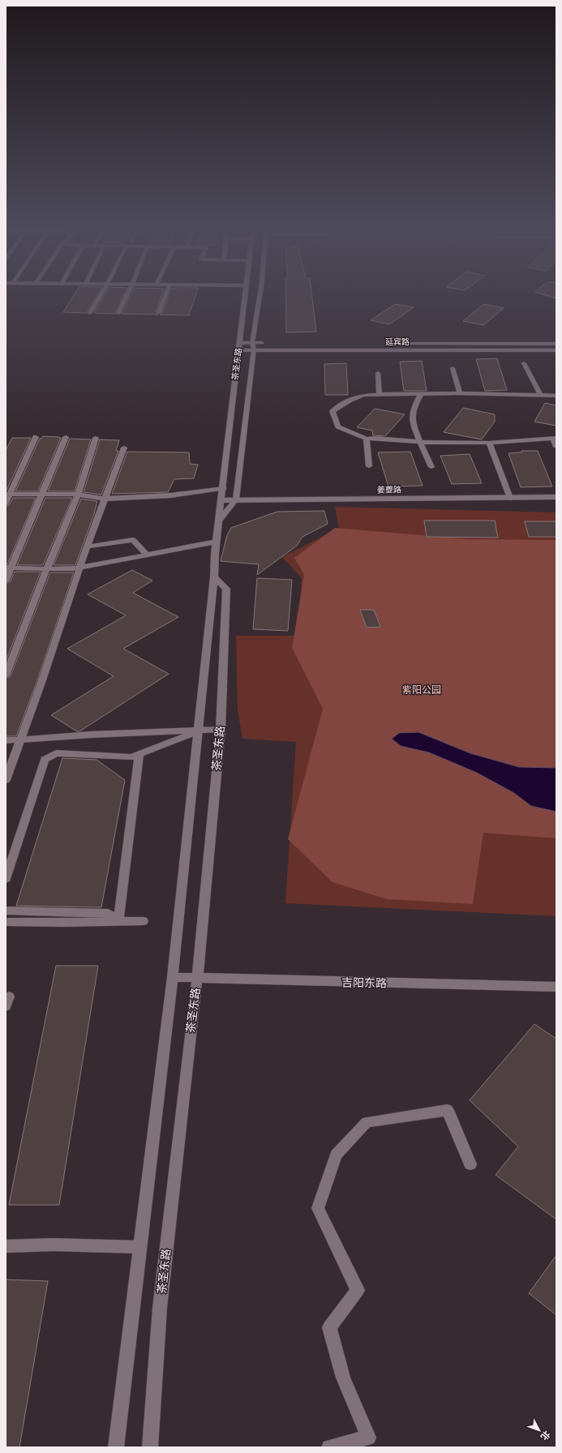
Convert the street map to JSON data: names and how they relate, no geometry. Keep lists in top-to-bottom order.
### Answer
{
  "streets": {
    "main road": [
      "延宾路",
      "茶圣东路",
      "姜夔路",
      "吉阳东路"
    ]
  },
  "crossings": [
    ["延宾路", "茶圣东路"],
    ["茶圣东路", "姜夔路"],
    ["茶圣东路", "吉阳东路"]
  ],
  "parks": ["紫阳公园"],
  "north": "bottom right"
}
